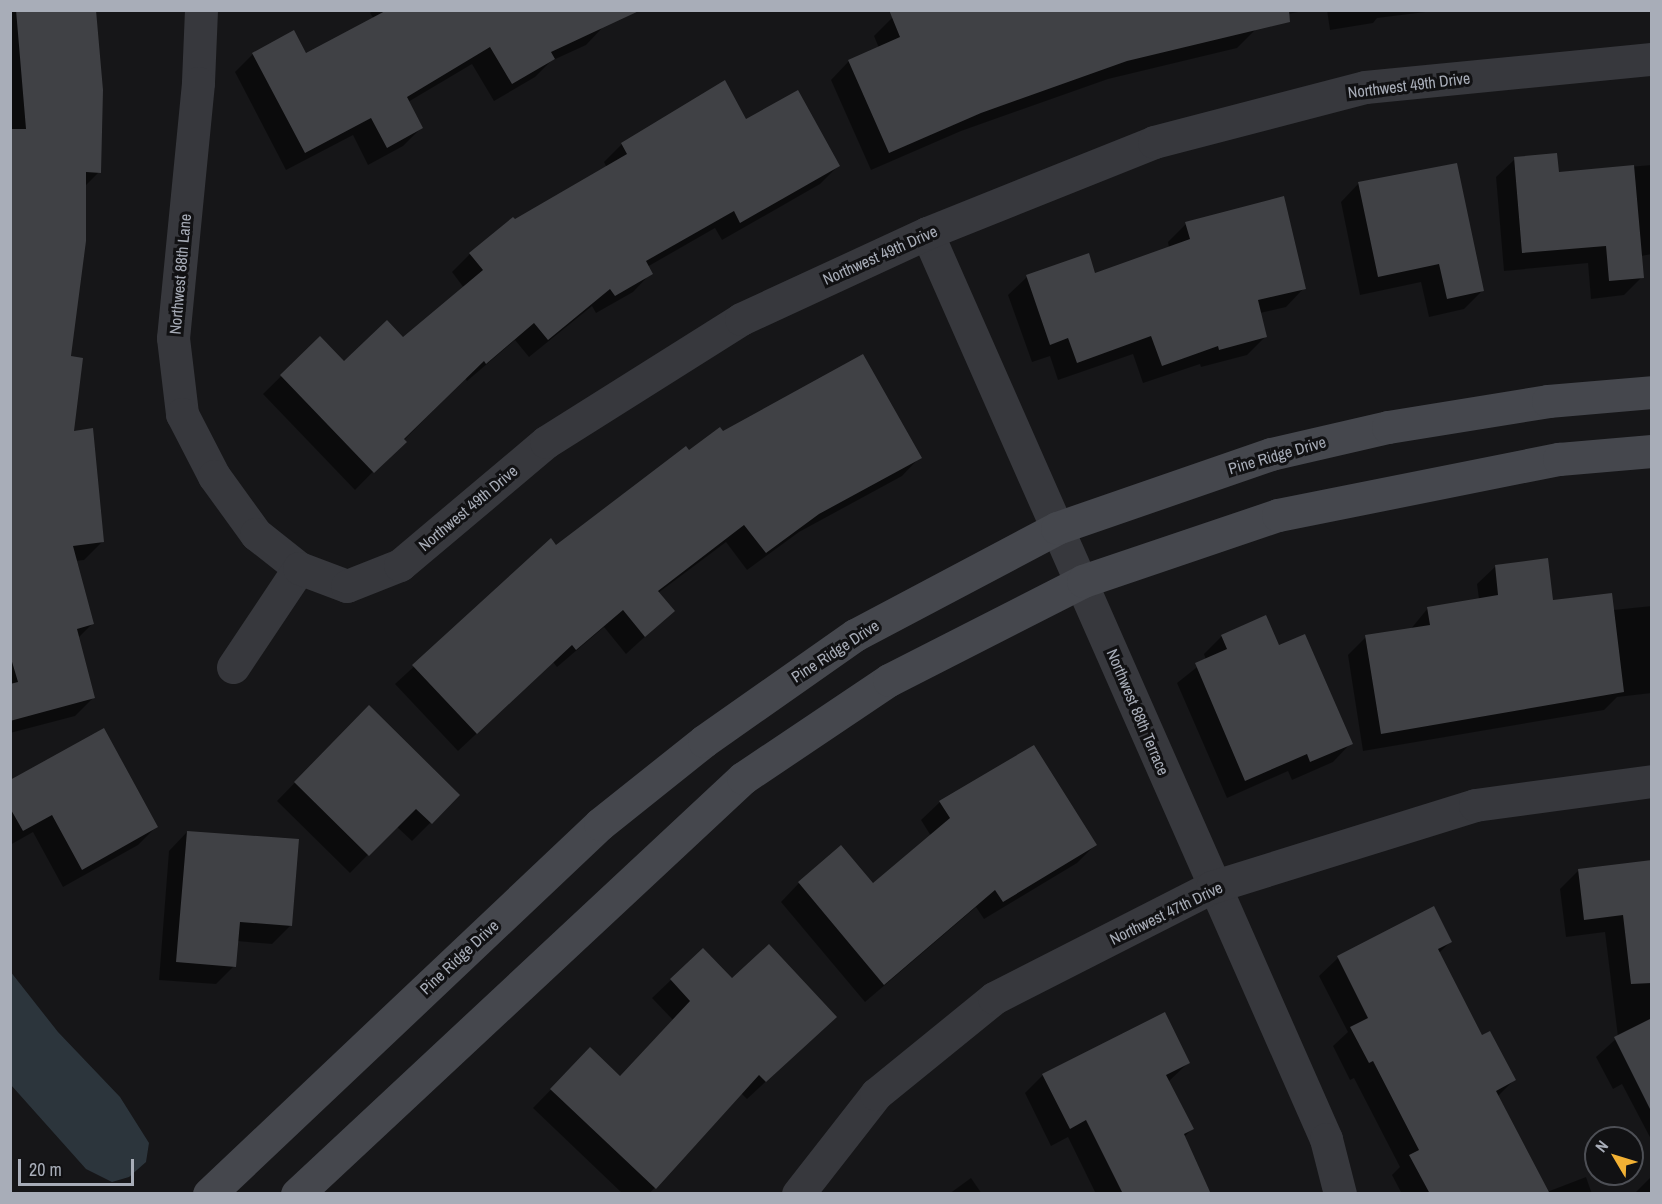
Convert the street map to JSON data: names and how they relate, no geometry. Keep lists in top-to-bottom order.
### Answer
{
  "streets": {
    "street": [
      "Northwest 49th Drive",
      "Northwest 88th Lane",
      "Pine Ridge Drive",
      "Northwest 88th Terrace",
      "Northwest 47th Drive"
    ]
  },
  "crossings": [
    ["Northwest 49th Drive", "Northwest 88th Lane"],
    ["Northwest 49th Drive", "Northwest 88th Terrace"],
    ["Pine Ridge Drive", "Northwest 88th Terrace"],
    ["Northwest 88th Terrace", "Northwest 47th Drive"]
  ],
  "scale_bar": "20 m",
  "north": "top left"
}
